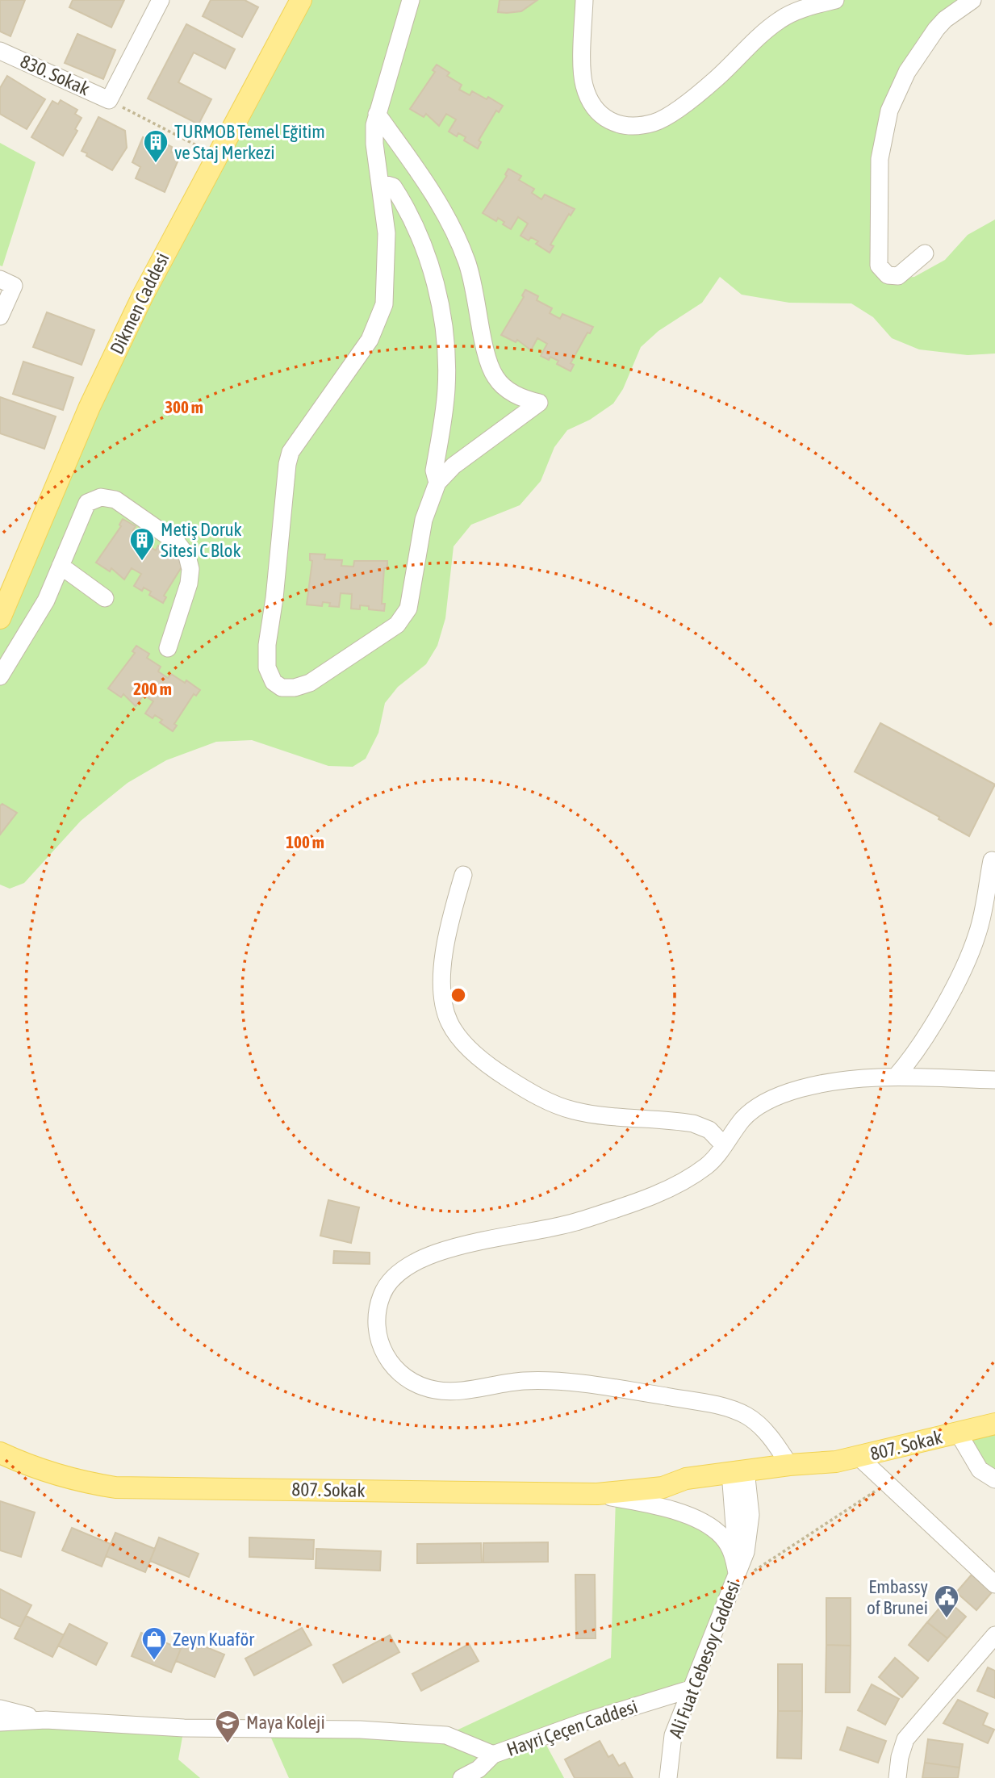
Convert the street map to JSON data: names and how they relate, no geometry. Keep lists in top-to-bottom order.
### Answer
{
  "streets": {
    "main road": ["Dikmen Caddesi", "807. Sokak"],
    "street": ["830. Sokak", "Ali Fuat Cebesoy Caddesi", "Hayri Çeçen Caddesi"]
  },
  "crossings": [
    ["807. Sokak", "Ali Fuat Cebesoy Caddesi"],
    ["Ali Fuat Cebesoy Caddesi", "Hayri Çeçen Caddesi"]
  ],
  "places": {
    "building": ["TURMOB Temel Eğitim ve Staj Merkezi", "Metiş Doruk Sitesi C Blok"],
    "public building": ["Embassy of Brunei"],
    "shop": ["Zeyn Kuaför"],
    "school or university": ["Maya Koleji"]
  },
  "rings": ["300 m", "200 m", "100 m"]
}
